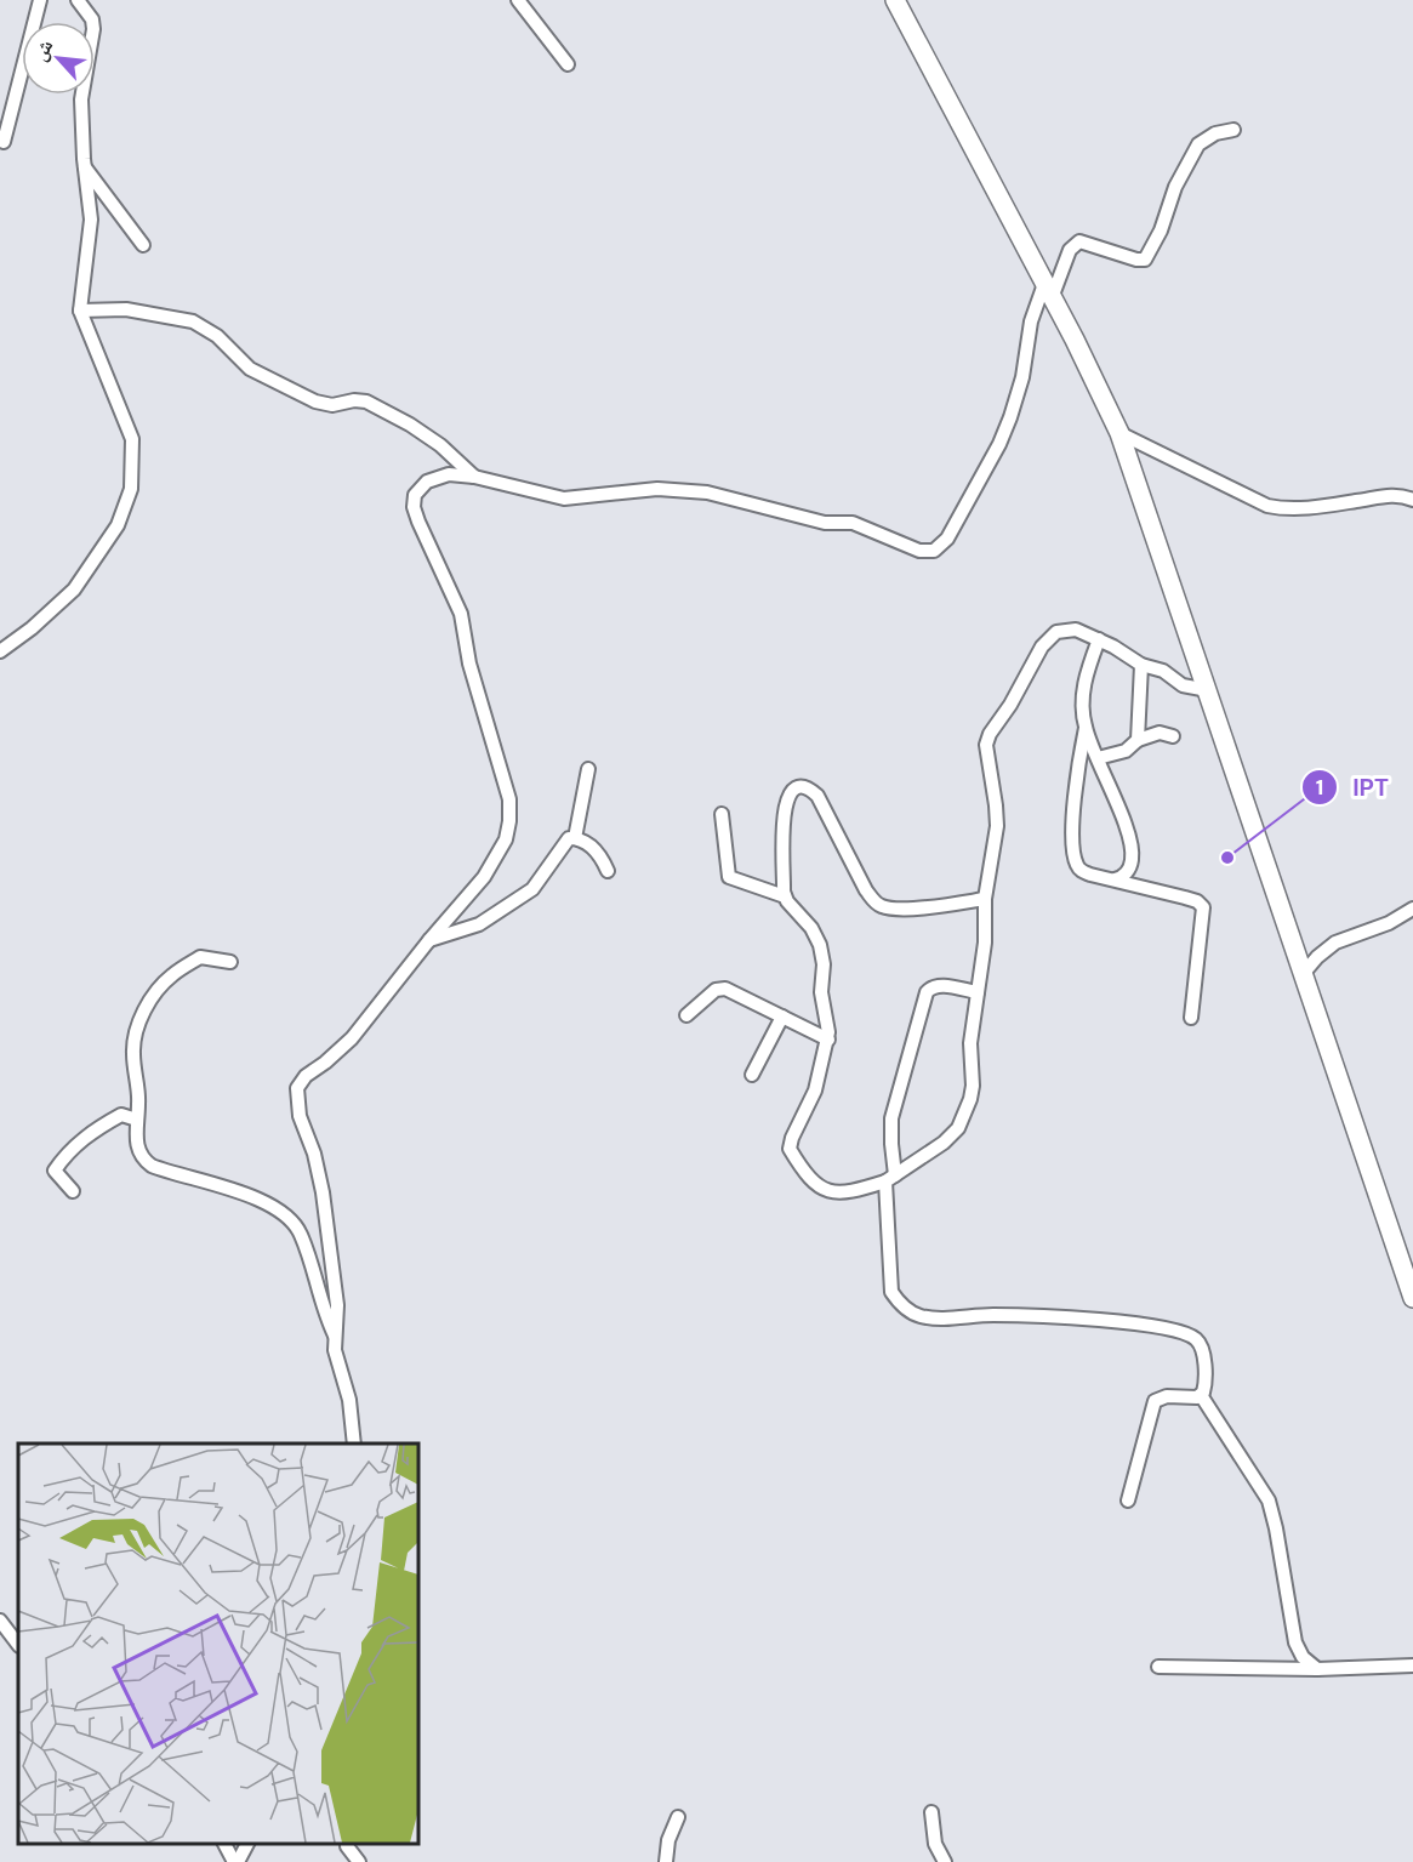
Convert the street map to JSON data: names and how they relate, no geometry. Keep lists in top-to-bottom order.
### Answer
{
  "places": ["IPT"],
  "north": "top left"
}
